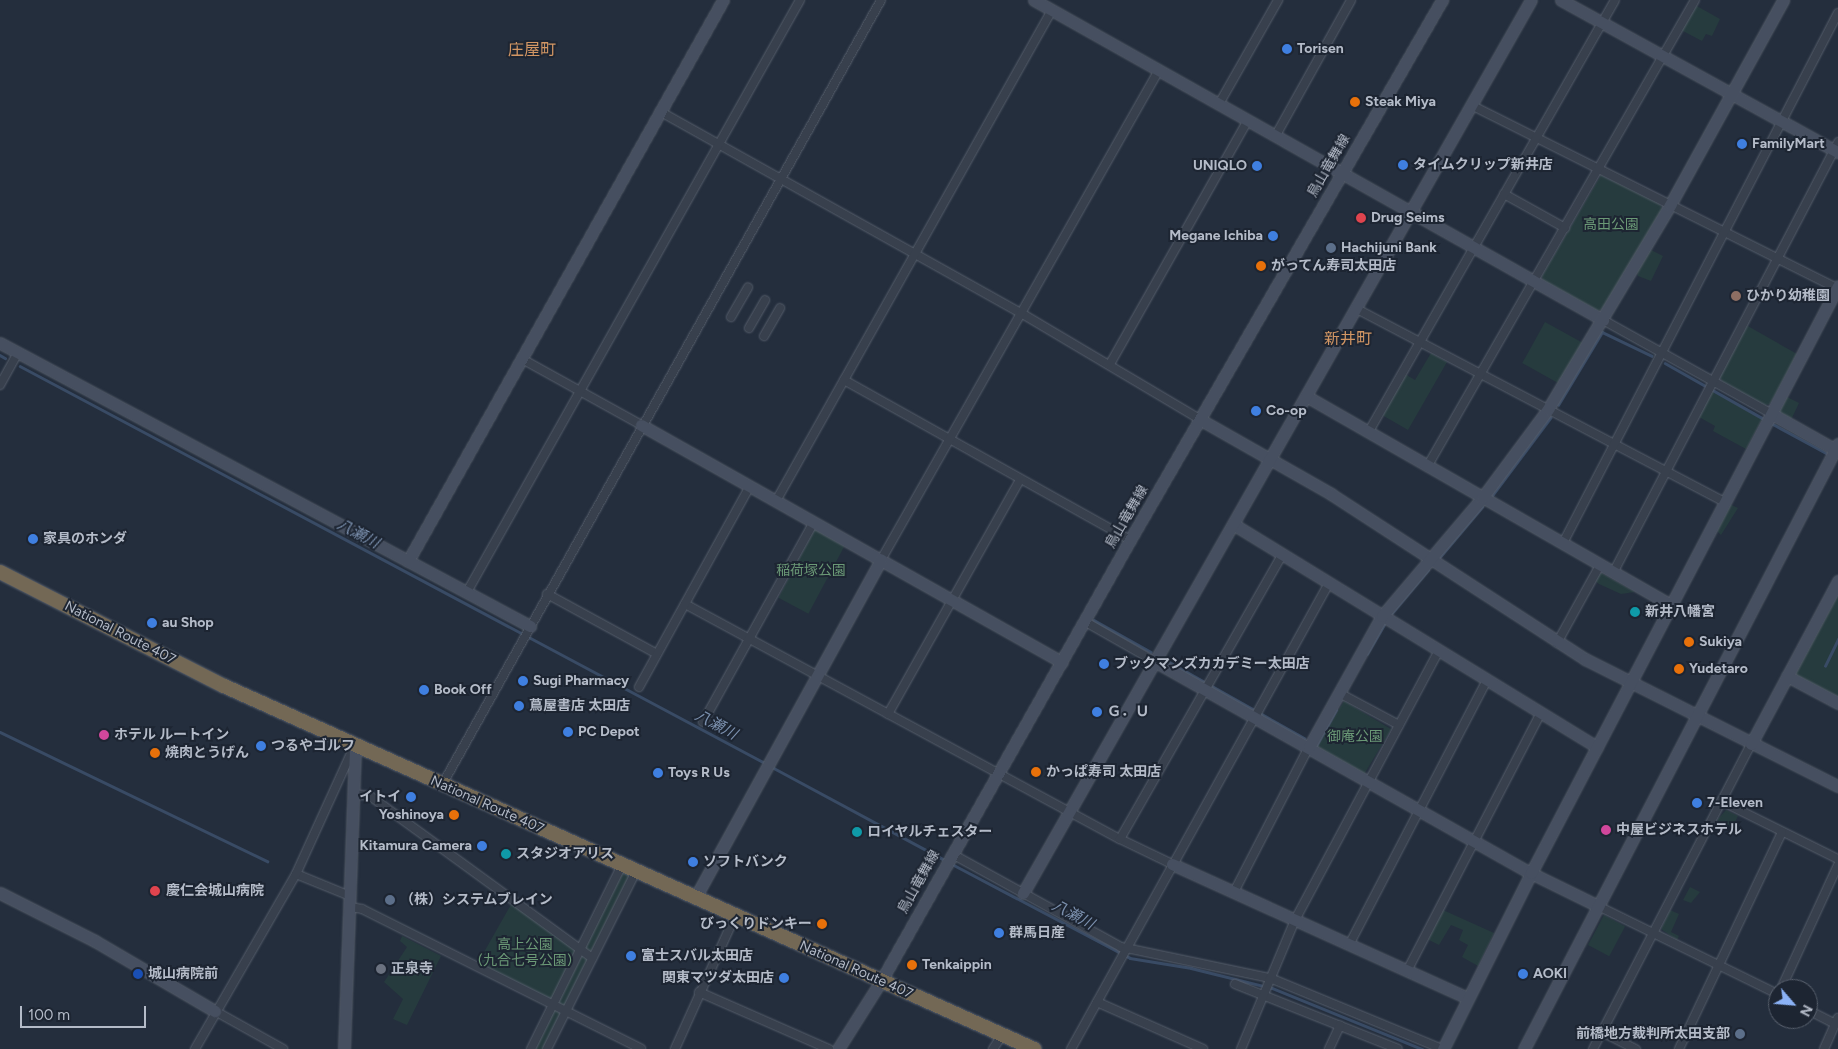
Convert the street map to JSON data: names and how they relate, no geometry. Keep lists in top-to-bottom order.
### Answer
{
  "streets": {
    "highway": ["National Route 407"],
    "street": ["鳥山竜舞線"]
  },
  "crossings": [
    ["鳥山竜舞線", "National Route 407"]
  ],
  "districts": ["庄屋町", "新井町"],
  "water": ["八瀬川"],
  "parks": [
    "高田公園",
    "稲荷塚公園",
    "御庵公園",
    "高上公園 (九合七号公園)"
  ],
  "places": [
    "Torisen",
    "Steak Miya",
    "FamilyMart",
    "タイムクリップ新井店",
    "UNIQLO",
    "Drug Seims",
    "Megane Ichiba",
    "Hachijuni Bank",
    "がってん寿司太田店",
    "ひかり幼稚園",
    "Co-op",
    "家具のホンダ",
    "新井八幡宮",
    "au Shop",
    "Sukiya",
    "ブックマンズカカデミー太田店",
    "Yudetaro",
    "Sugi Pharmacy",
    "Book Off",
    "蔦屋書店 太田店",
    "Ｇ．Ｕ",
    "PC Depot",
    "ホテル ルートイン",
    "つるやゴルフ",
    "焼肉とうげん",
    "かっぱ寿司 太田店",
    "Toys R Us",
    "イトイ",
    "7-Eleven",
    "Yoshinoya",
    "中屋ビジネスホテル",
    "ロイヤルチェスター",
    "Kitamura Camera",
    "スタジオアリス",
    "ソフトバンク",
    "慶仁会城山病院",
    "（株）システムブレイン",
    "びっくりドンキー",
    "群馬日産",
    "富士スバル太田店",
    "Tenkaippin",
    "正泉寺",
    "城山病院前",
    "AOKI",
    "関東マツダ太田店",
    "前橋地方裁判所太田支部"
  ],
  "scale_bar": "100 m",
  "north": "bottom right"
}
